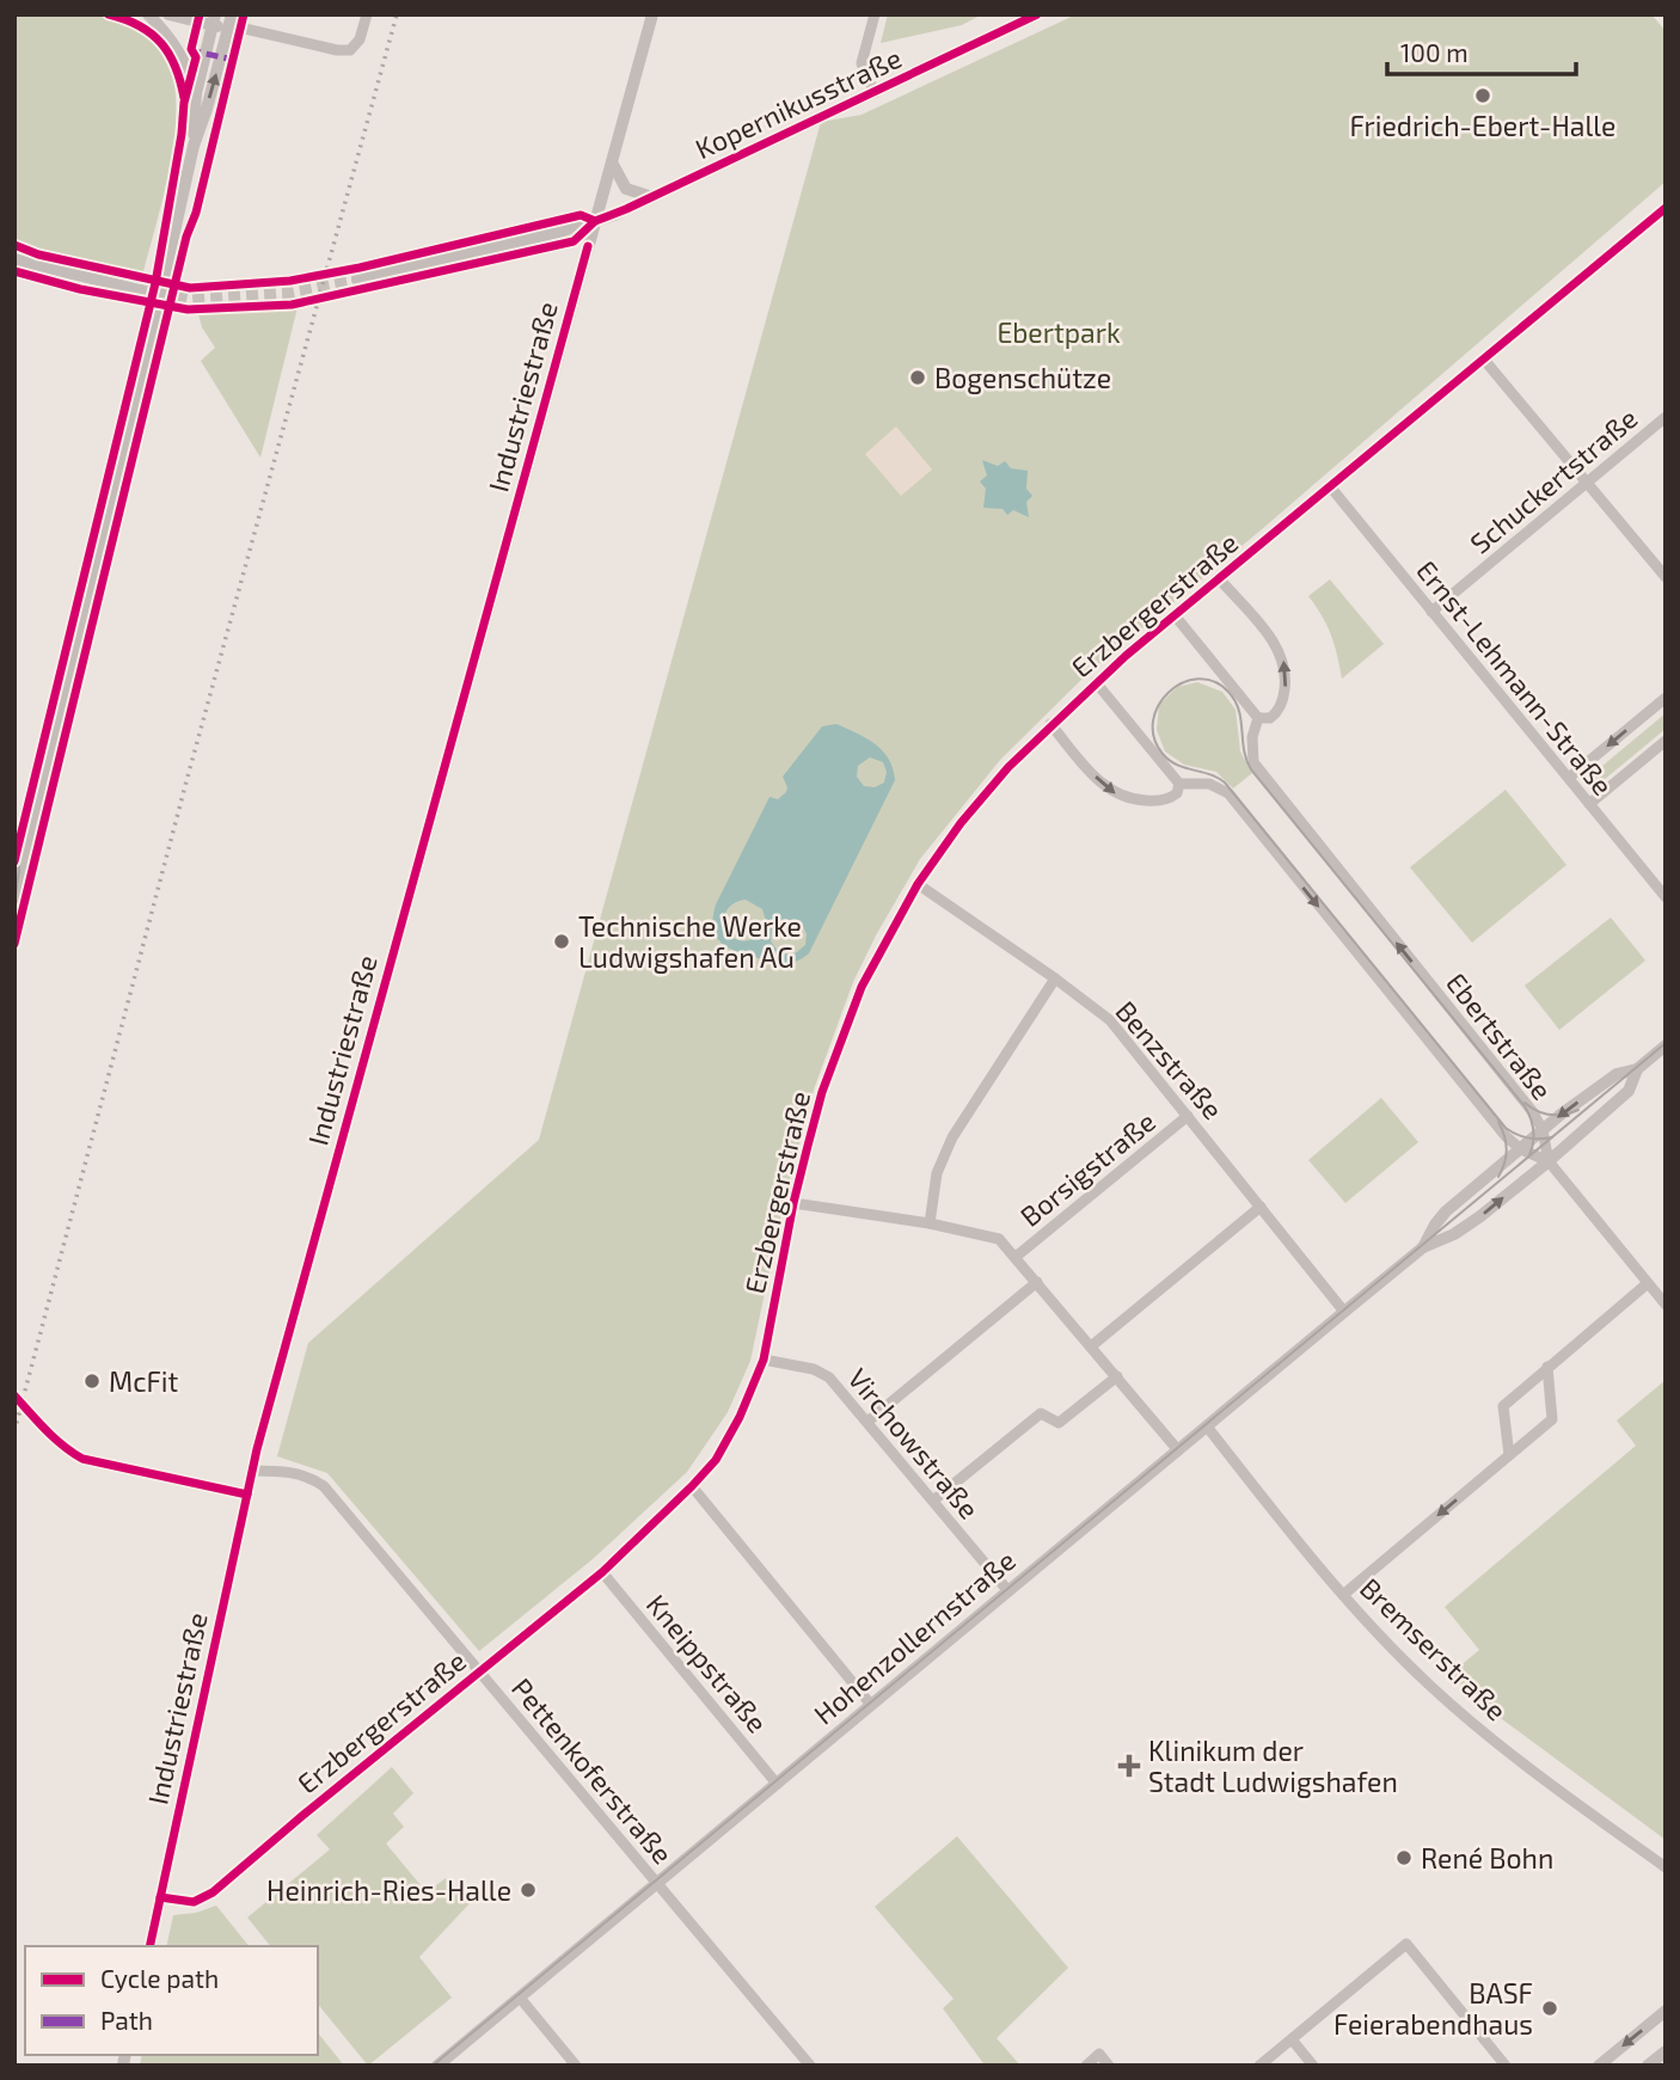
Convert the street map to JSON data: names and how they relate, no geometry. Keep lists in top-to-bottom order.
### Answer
{
  "streets": {
    "street": [
      "Kopernikusstraße",
      "Industriestraße",
      "Schuckertstraße",
      "Erzbergerstraße",
      "Ernst-Lehmann-Straße",
      "Ebertstraße",
      "Benzstraße",
      "Borsigstraße",
      "Virchowstraße",
      "Hohenzollernstraße",
      "Bremserstraße",
      "Kneippstraße",
      "Pettenkoferstraße"
    ]
  },
  "crossings": [
    ["Kopernikusstraße", "Industriestraße"],
    ["Industriestraße", "Erzbergerstraße"],
    ["Industriestraße", "Pettenkoferstraße"],
    ["Schuckertstraße", "Ernst-Lehmann-Straße"],
    ["Erzbergerstraße", "Ernst-Lehmann-Straße"],
    ["Erzbergerstraße", "Benzstraße"],
    ["Erzbergerstraße", "Virchowstraße"],
    ["Erzbergerstraße", "Kneippstraße"],
    ["Erzbergerstraße", "Pettenkoferstraße"],
    ["Ebertstraße", "Hohenzollernstraße"],
    ["Benzstraße", "Borsigstraße"],
    ["Benzstraße", "Hohenzollernstraße"],
    ["Virchowstraße", "Hohenzollernstraße"],
    ["Hohenzollernstraße", "Bremserstraße"],
    ["Hohenzollernstraße", "Kneippstraße"],
    ["Hohenzollernstraße", "Pettenkoferstraße"]
  ],
  "parks": ["Ebertpark"],
  "places": {
    "other": [
      "Friedrich-Ebert-Halle",
      "Bogenschütze",
      "Technische Werke Ludwigshafen AG",
      "McFit",
      "René Bohn",
      "Heinrich-Ries-Halle",
      "BASF Feierabendhaus"
    ],
    "health": ["Klinikum der Stadt Ludwigshafen"]
  },
  "legend": ["Cycle path", "Path"],
  "scale_bar": "100 m"
}
